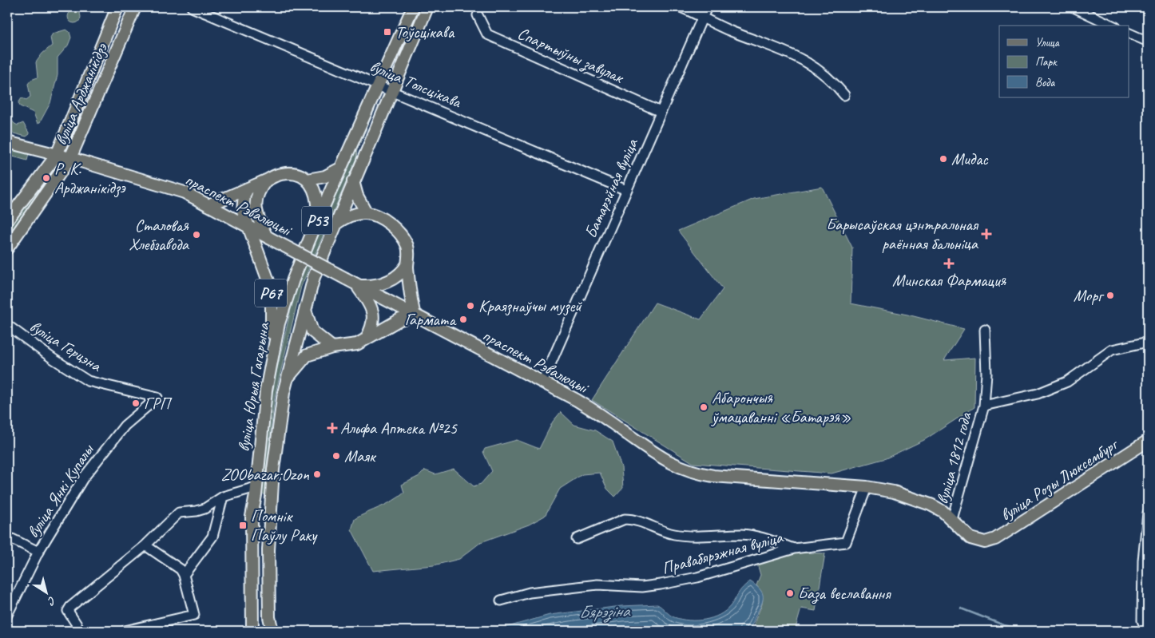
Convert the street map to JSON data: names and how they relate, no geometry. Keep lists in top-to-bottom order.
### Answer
{
  "streets": {
    "main road": [
      "вуліца Арджанікідзэ",
      "праспект Рэвалюцыі",
      "Р53",
      "Р67",
      "вуліца Юрыя Гагарына",
      "вуліца Розы Люксембург"
    ],
    "street": [
      "Спартыўны завулак",
      "вуліца Толсцікава",
      "Батарэйная вуліца",
      "вуліца Герцэна",
      "вуліца 1812 года",
      "вуліца Янкі Купалы",
      "Правабярэжная вуліца"
    ]
  },
  "crossings": [
    ["Спартыўны завулак", "Батарэйная вуліца"],
    ["вуліца Толсцікава", "Батарэйная вуліца"],
    ["вуліца Толсцікава", "вуліца Юрыя Гагарына"],
    ["вуліца Арджанікідзэ", "праспект Рэвалюцыі"],
    ["Батарэйная вуліца", "праспект Рэвалюцыі"],
    ["праспект Рэвалюцыі", "Р67"],
    ["праспект Рэвалюцыі", "вуліца 1812 года"],
    ["праспект Рэвалюцыі", "вуліца Розы Люксембург"],
    ["праспект Рэвалюцыі", "Правабярэжная вуліца"],
    ["Р67", "вуліца Юрыя Гагарына"],
    ["вуліца Герцэна", "вуліца Янкі Купалы"]
  ],
  "water": ["Бярэзіна"],
  "places": {
    "transit": ["Тоўсцікава", "Помнік Паўлу Раку"],
    "other": [
      "Мидас",
      "Р. К. Арджанікідзэ",
      "Сталовая Хлебзавода",
      "Морг",
      "Краязнаўчы музей",
      "Гармата",
      "ГРП",
      "Абарончыя ўмацаванні «Батарэя»",
      "Маяк",
      "ZOObazar;Ozon",
      "База веславання"
    ],
    "health": ["Барысаўская цэнтральная раённая бальніца", "Минская Фармация", "Альфа Аптека №25"]
  },
  "legend": ["Улица", "Парк", "Вода"],
  "north": "bottom right"
}
